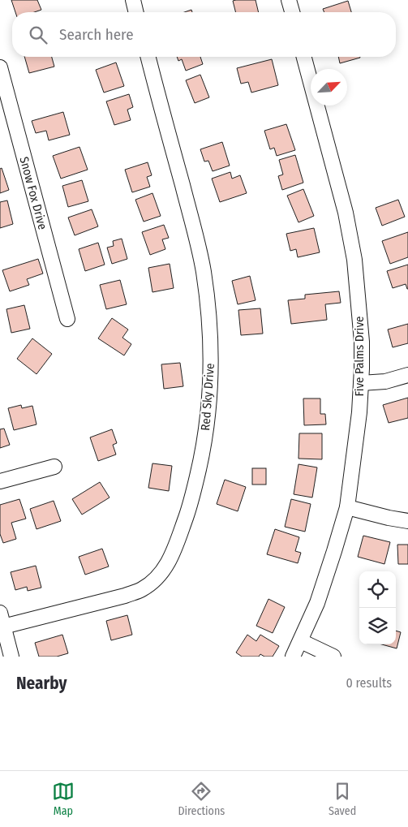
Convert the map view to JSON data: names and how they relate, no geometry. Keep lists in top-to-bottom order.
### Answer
{
  "streets": {
    "street": ["Snow Fox Drive", "Five Palms Drive", "Red Sky Drive"]
  },
  "north": "top right",
  "page": {
    "search": "Search here",
    "heading": ["Nearby", "0 results"],
    "nav": ["Map", "Directions", "Saved"]
  }
}
